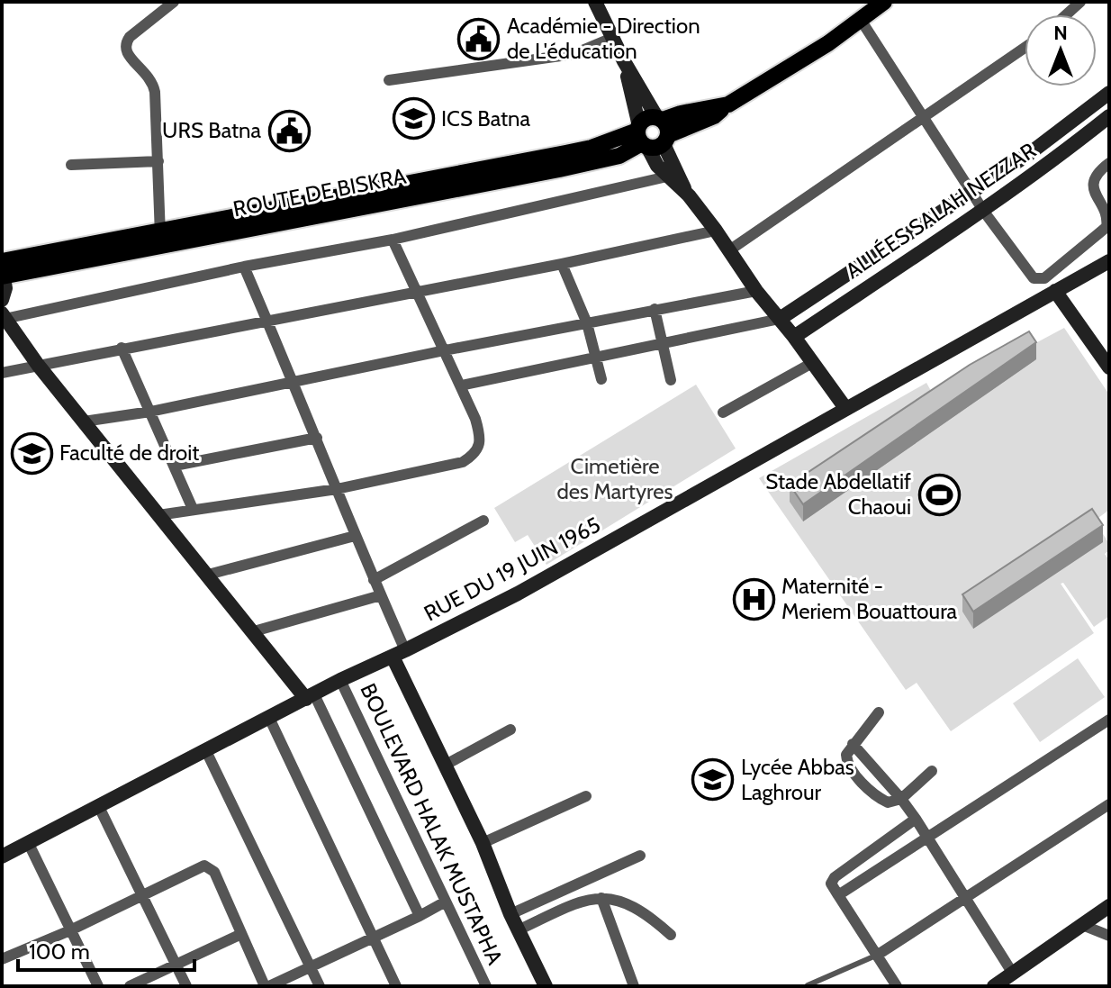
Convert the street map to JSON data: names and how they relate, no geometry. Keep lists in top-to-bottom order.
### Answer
{
  "streets": {
    "main road": ["ROUTE DE BISKRA"],
    "street": ["ALLÉES SALAH NEZZAR", "RUE DU 19 JUIN 1965", "BOULEVARD HALAK MUSTAPHA"]
  },
  "crossings": [
    ["RUE DU 19 JUIN 1965", "BOULEVARD HALAK MUSTAPHA"]
  ],
  "parks": ["Cimetière des Martyres"],
  "places": {
    "public building": ["Académie - Direction de L'éducation", "URS Batna"],
    "school or university": ["ICS Batna", "Faculté de droit", "Lycée Abbas Laghrour"],
    "sports": ["Stade Abdellatif Chaoui"],
    "hospital": ["Maternité - Meriem Bouattoura"]
  },
  "scale_bar": "100 m",
  "north": "top"
}
